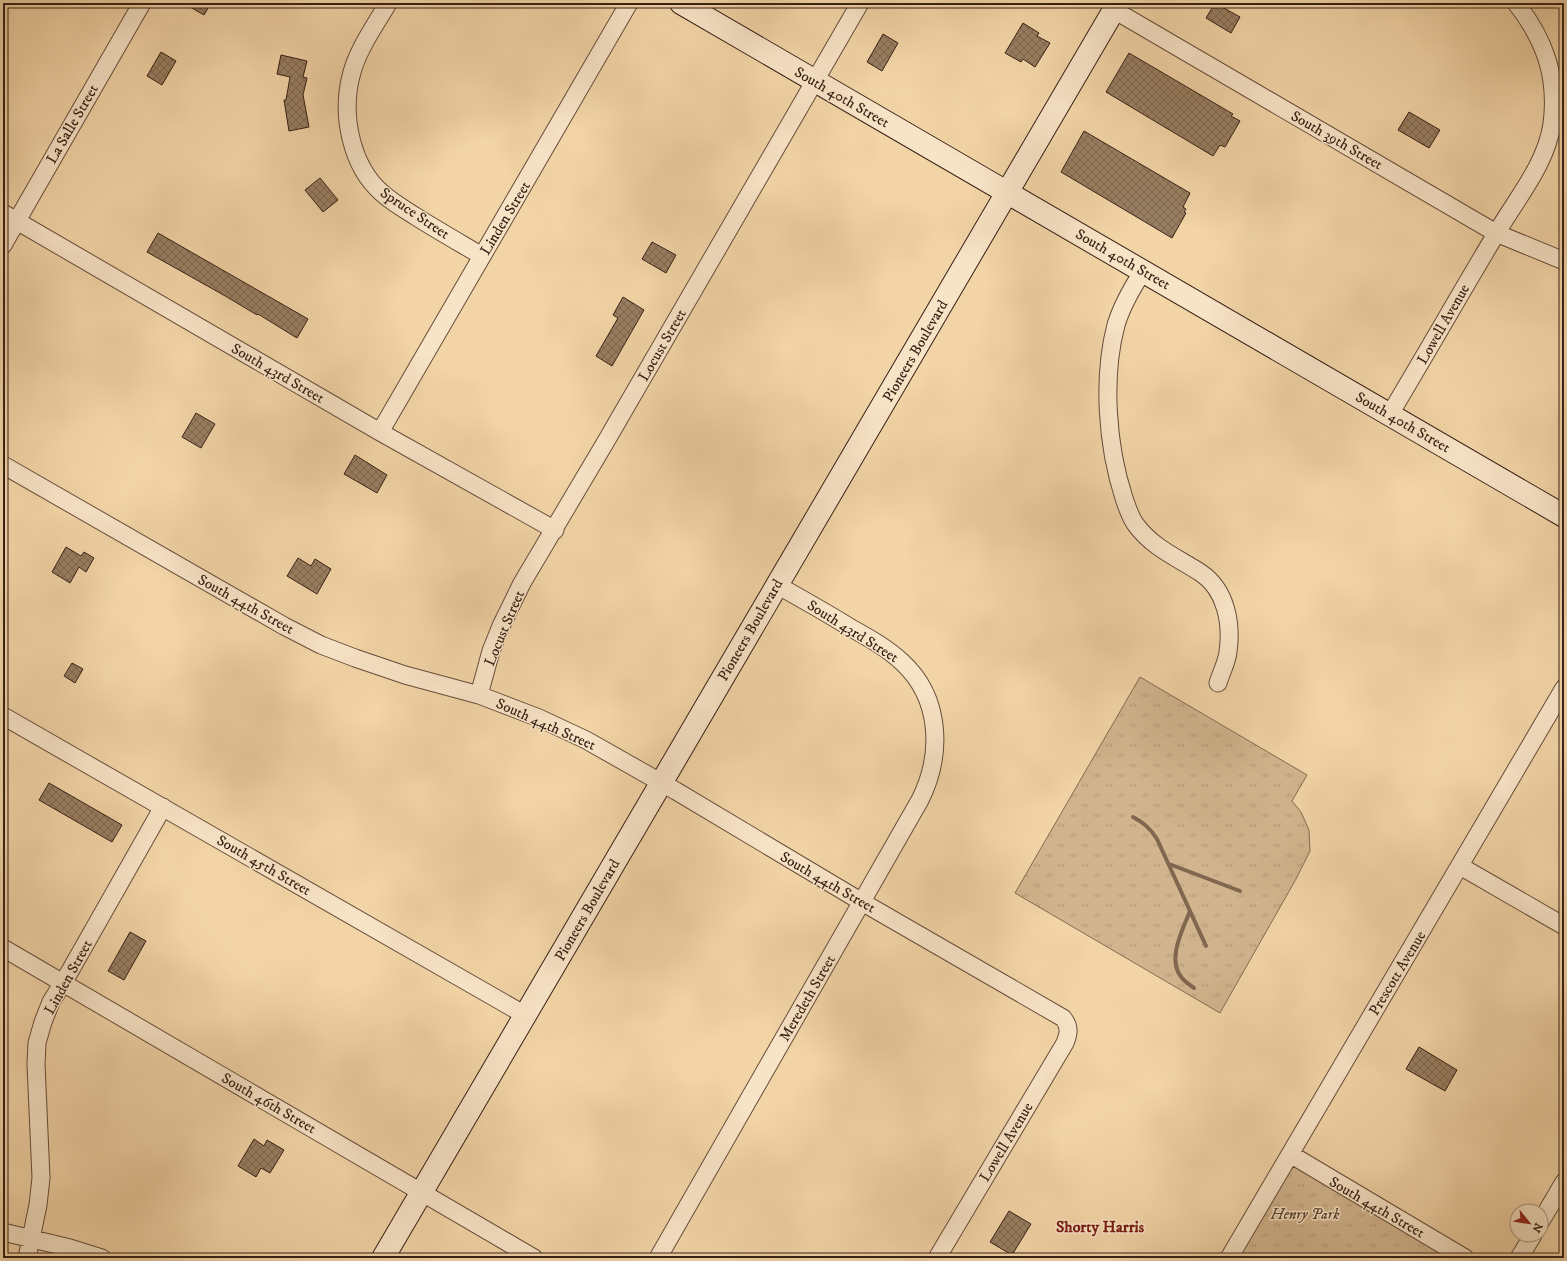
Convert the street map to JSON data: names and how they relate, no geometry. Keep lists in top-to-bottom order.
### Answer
{
  "streets": {
    "main road": ["South 40th Street", "Pioneers Boulevard"],
    "street": [
      "La Salle Street",
      "South 39th Street",
      "Spruce Street",
      "Linden Street",
      "Lowell Avenue",
      "Locust Street",
      "South 43rd Street",
      "South 44th Street",
      "South 45th Street",
      "Prescott Avenue",
      "Meredeth Street",
      "South 46th Street"
    ]
  },
  "crossings": [
    ["South 40th Street", "Lowell Avenue"],
    ["South 40th Street", "Locust Street"],
    ["South 40th Street", "Pioneers Boulevard"],
    ["La Salle Street", "South 43rd Street"],
    ["South 39th Street", "Lowell Avenue"],
    ["South 39th Street", "Pioneers Boulevard"],
    ["Spruce Street", "Linden Street"],
    ["Linden Street", "South 43rd Street"],
    ["Linden Street", "South 45th Street"],
    ["Linden Street", "South 46th Street"],
    ["Lowell Avenue", "South 44th Street"],
    ["Locust Street", "South 43rd Street"],
    ["Locust Street", "South 44th Street"],
    ["Pioneers Boulevard", "South 43rd Street"],
    ["Pioneers Boulevard", "South 44th Street"],
    ["Pioneers Boulevard", "South 45th Street"],
    ["Pioneers Boulevard", "South 46th Street"],
    ["South 43rd Street", "Meredeth Street"],
    ["South 44th Street", "Prescott Avenue"],
    ["South 44th Street", "Meredeth Street"]
  ],
  "districts": ["Shorty Harris"],
  "parks": ["Henry Park"],
  "north": "bottom right"
}
